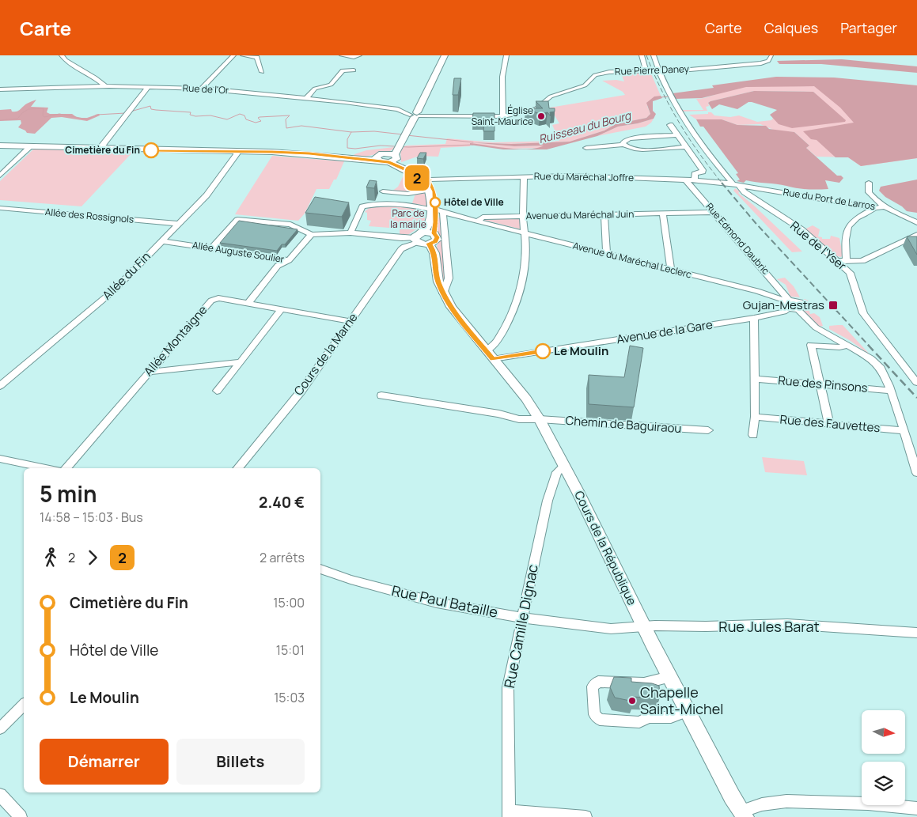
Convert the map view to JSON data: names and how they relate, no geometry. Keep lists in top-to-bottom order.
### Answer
{
  "streets": {
    "main road": ["Cours de la République"],
    "street": [
      "Rue Pierre Daney",
      "Rue de l'Or",
      "Rue du Maréchal Joffre",
      "Rue du Port de Larros",
      "Avenue du Maréchal Juin",
      "Allée des Rossignols",
      "Rue Edmond Daubric",
      "Rue de l'Yser",
      "Allée Auguste Soulier",
      "Avenue du Maréchal Leclerc",
      "Allée du Fin",
      "Avenue de la Gare",
      "Allée Montaigne",
      "Cours de la Marne",
      "Rue des Pinsons",
      "Rue des Fauvettes",
      "Chemin de Baguiraou",
      "Rue Paul Bataille",
      "Rue Camille Dignac",
      "Rue Jules Barat"
    ]
  },
  "crossings": [
    ["Rue Pierre Daney", "Rue de l'Or"],
    ["Rue Pierre Daney", "Rue de l'Yser"],
    ["Rue du Maréchal Joffre", "Rue du Port de Larros"],
    ["Rue du Maréchal Joffre", "Rue Edmond Daubric"],
    ["Rue du Maréchal Joffre", "Rue de l'Yser"],
    ["Rue du Port de Larros", "Rue de l'Yser"],
    ["Avenue du Maréchal Juin", "Rue Edmond Daubric"],
    ["Avenue du Maréchal Juin", "Avenue du Maréchal Leclerc"],
    ["Allée des Rossignols", "Allée du Fin"],
    ["Rue Edmond Daubric", "Avenue du Maréchal Leclerc"],
    ["Rue Edmond Daubric", "Avenue de la Gare"],
    ["Rue Edmond Daubric", "Rue des Pinsons"],
    ["Rue Edmond Daubric", "Rue des Fauvettes"],
    ["Allée Auguste Soulier", "Allée du Fin"],
    ["Avenue de la Gare", "Cours de la République"],
    ["Allée Montaigne", "Cours de la Marne"],
    ["Chemin de Baguiraou", "Cours de la République"],
    ["Cours de la République", "Rue Paul Bataille"],
    ["Cours de la République", "Rue Camille Dignac"],
    ["Cours de la République", "Rue Jules Barat"],
    ["Rue Paul Bataille", "Rue Camille Dignac"],
    ["Rue Paul Bataille", "Rue Jules Barat"]
  ],
  "water": ["Ruisseau du Bourg"],
  "parks": ["Parc de la mairie"],
  "places": {
    "other": [
      "Église Saint-Maurice",
      "Cimetière du Fin",
      "Hôtel de Ville",
      "Le Moulin",
      "Chapelle Saint-Michel"
    ],
    "transit": ["Gujan-Mestras"]
  },
  "lines": ["bus line 2"],
  "north": "right",
  "page": {
    "header": "Carte",
    "nav": ["Carte", "Calques", "Partager"],
    "on_map": "2",
    "heading": ["5 min", "14:58 – 15:03 · Bus", "2.40 €"],
    "legs": ["2", "2", "2 arrêts"],
    "list": [
      {
        "name": "Cimetière du Fin",
        "value": "15:00"
      },
      {
        "name": "Hôtel de Ville",
        "value": "15:01"
      },
      {
        "name": "Le Moulin",
        "value": "15:03"
      }
    ],
    "buttons": ["Démarrer", "Billets"]
  }
}
